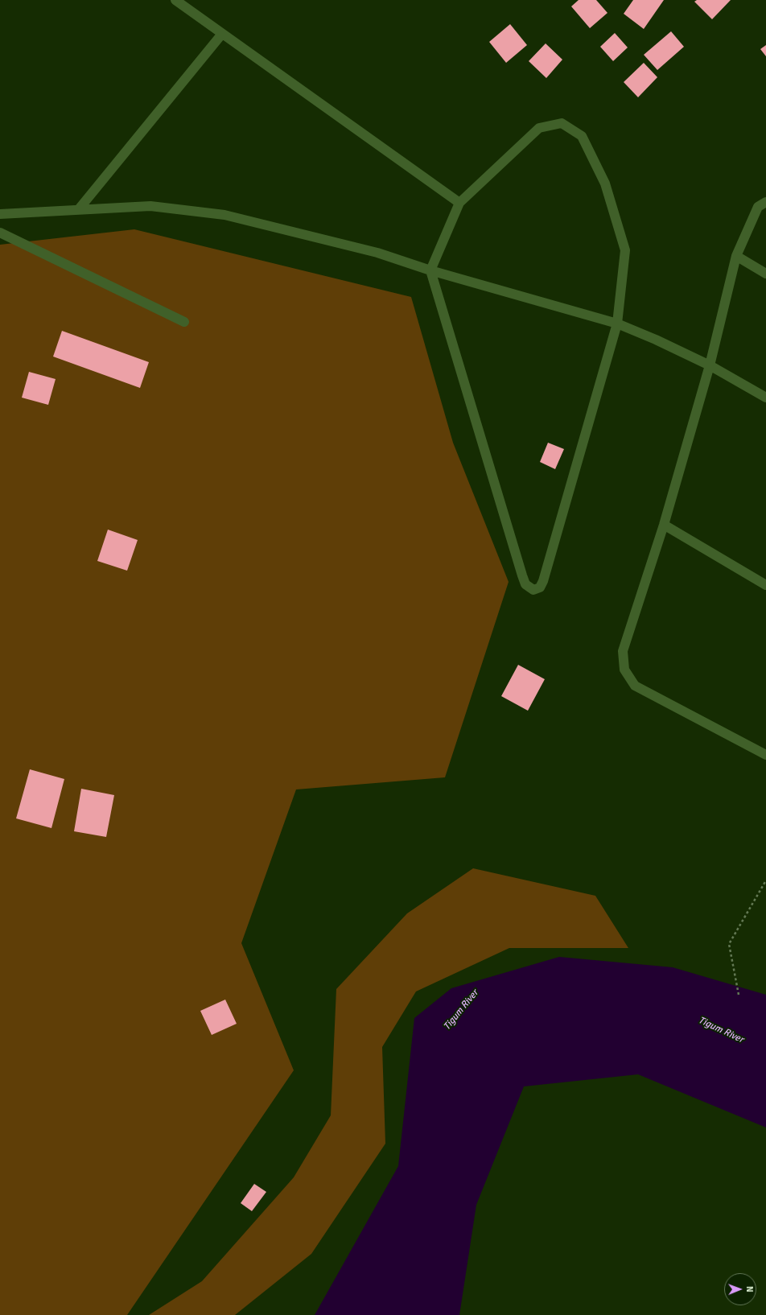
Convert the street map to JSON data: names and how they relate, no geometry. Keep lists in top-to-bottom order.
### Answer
{
  "water": ["Tigum River"],
  "north": "right"
}
